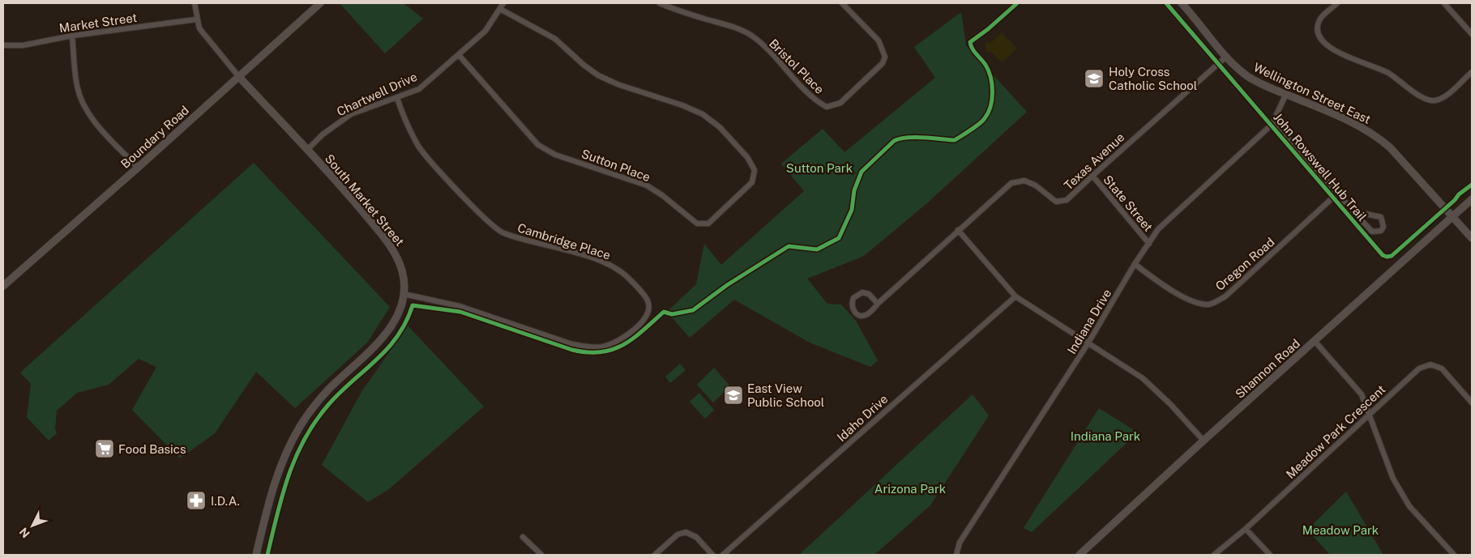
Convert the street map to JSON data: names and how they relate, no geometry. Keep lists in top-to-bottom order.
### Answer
{
  "streets": {
    "main road": [
      "Wellington Street East",
      "Boundary Road",
      "South Market Street",
      "Shannon Road"
    ],
    "street": [
      "Market Street",
      "Bristol Place",
      "Chartwell Drive",
      "Texas Avenue",
      "Sutton Place",
      "State Street",
      "Cambridge Place",
      "Oregon Road",
      "Indiana Drive",
      "Idaho Drive",
      "Meadow Park Crescent"
    ],
    "cycle path": ["John Rowswell Hub Trail"]
  },
  "crossings": [
    ["Market Street", "South Market Street"],
    ["Wellington Street East", "Texas Avenue"],
    ["Wellington Street East", "Shannon Road"],
    ["Chartwell Drive", "Sutton Place"],
    ["Chartwell Drive", "South Market Street"],
    ["Chartwell Drive", "Cambridge Place"],
    ["Boundary Road", "South Market Street"],
    ["Texas Avenue", "State Street"],
    ["South Market Street", "Cambridge Place"],
    ["State Street", "Indiana Drive"],
    ["Oregon Road", "Indiana Drive"]
  ],
  "parks": [
    "Sutton Park",
    "Indiana Park",
    "Arizona Park",
    "Meadow Park"
  ],
  "places": {
    "school or university": ["Holy Cross Catholic School", "East View Public School"],
    "supermarket": ["Food Basics"],
    "pharmacy": ["I.D.A."]
  },
  "north": "bottom left"
}
